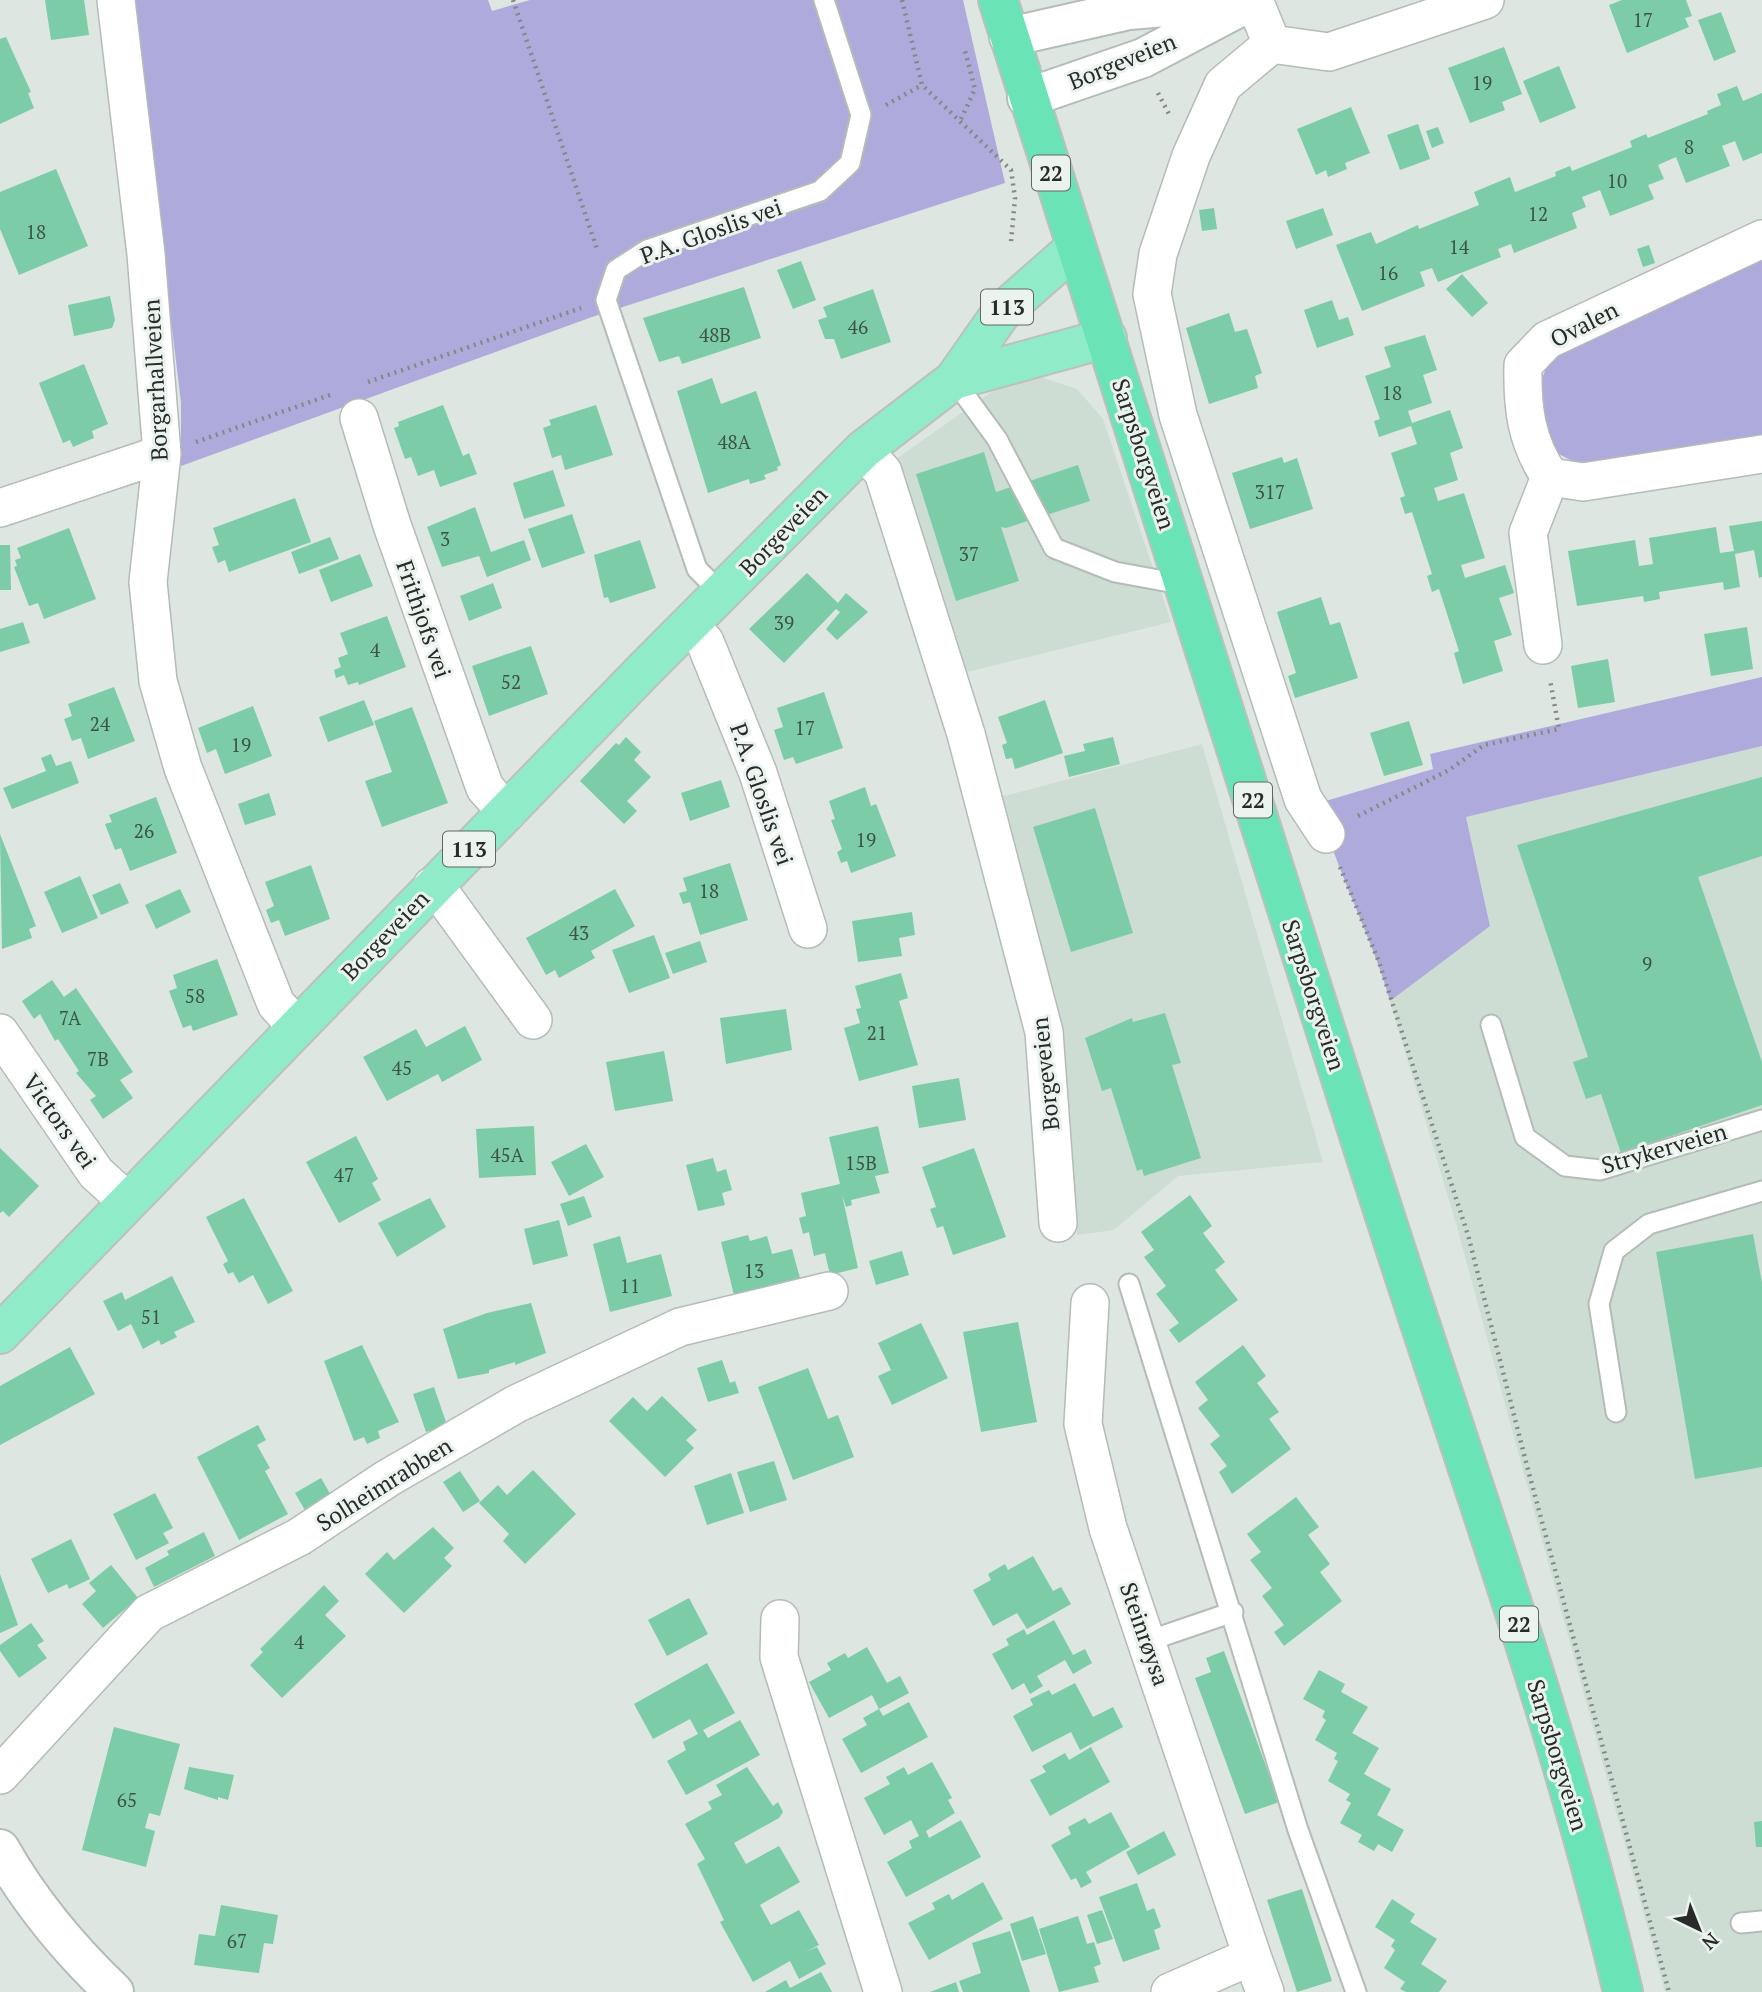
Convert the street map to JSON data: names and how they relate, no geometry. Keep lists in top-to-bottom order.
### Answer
{
  "streets": {
    "highway": ["22", "Sarpsborgveien"],
    "main road": ["Borgeveien", "113"],
    "street": [
      "P.A. Gloslis vei",
      "Ovalen",
      "Borgarhallveien",
      "Frithjofs vei",
      "Victors vei",
      "Solheimrabben",
      "Steinrøysa"
    ],
    "lane": ["Strykerveien"]
  },
  "crossings": [
    ["Borgeveien", "P.A. Gloslis vei"],
    ["Borgeveien", "Borgarhallveien"],
    ["Borgeveien", "Sarpsborgveien"],
    ["Borgeveien", "Frithjofs vei"],
    ["Borgeveien", "Victors vei"]
  ],
  "house_numbers": [
    "17",
    "19",
    "8",
    "10",
    "12",
    "18",
    "14",
    "16",
    "46",
    "48B",
    "18",
    "48A",
    "317",
    "3",
    "37",
    "39",
    "4",
    "52",
    "24",
    "17",
    "19",
    "26",
    "19",
    "18",
    "43",
    "9",
    "58",
    "7A",
    "21",
    "7B",
    "45",
    "45A",
    "15B",
    "47",
    "13",
    "11",
    "51",
    "4",
    "65",
    "67"
  ],
  "north": "bottom right"
}
